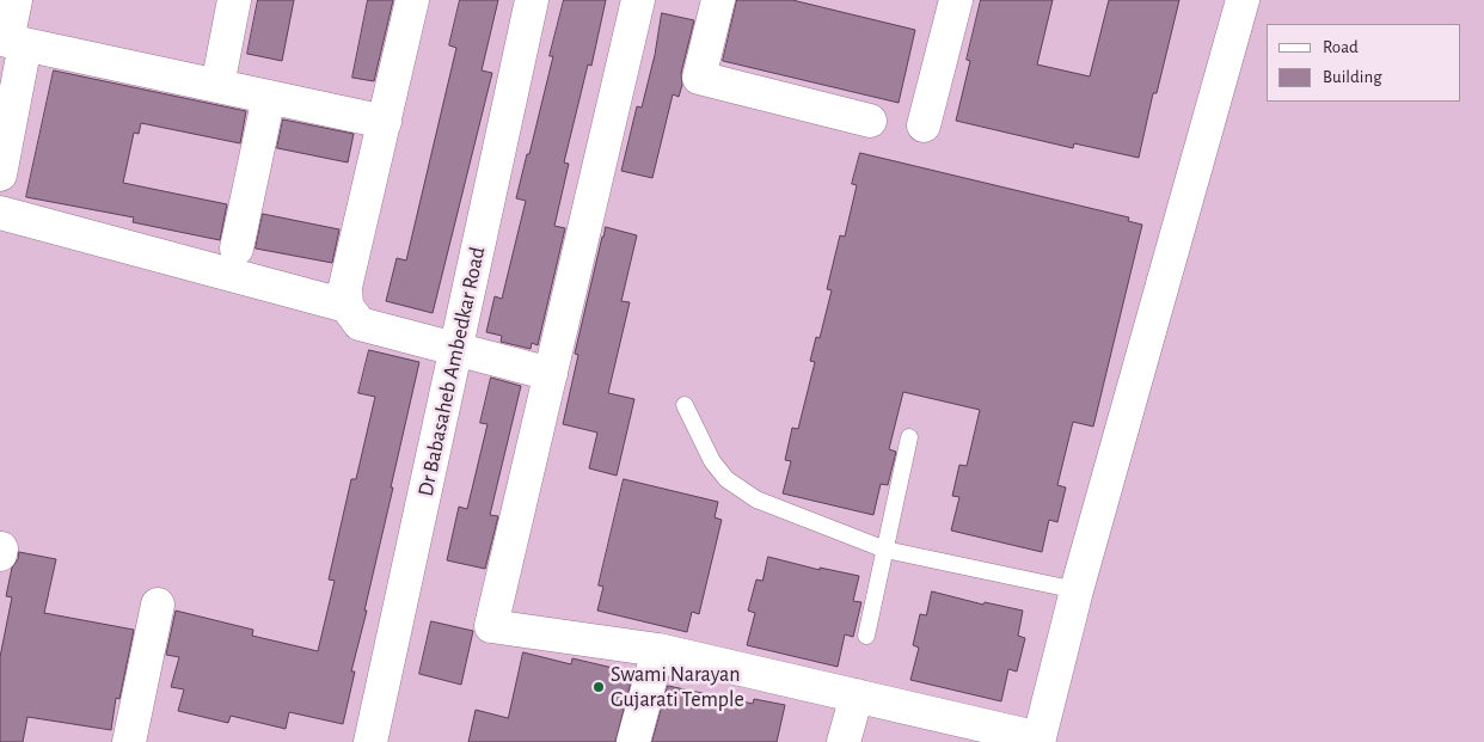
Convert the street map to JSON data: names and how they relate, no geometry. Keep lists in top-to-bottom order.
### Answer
{
  "streets": {
    "street": ["Dr Babasaheb Ambedkar Road"]
  },
  "places": ["Swami Narayan Gujarati Temple"],
  "legend": ["Road", "Building"]
}
